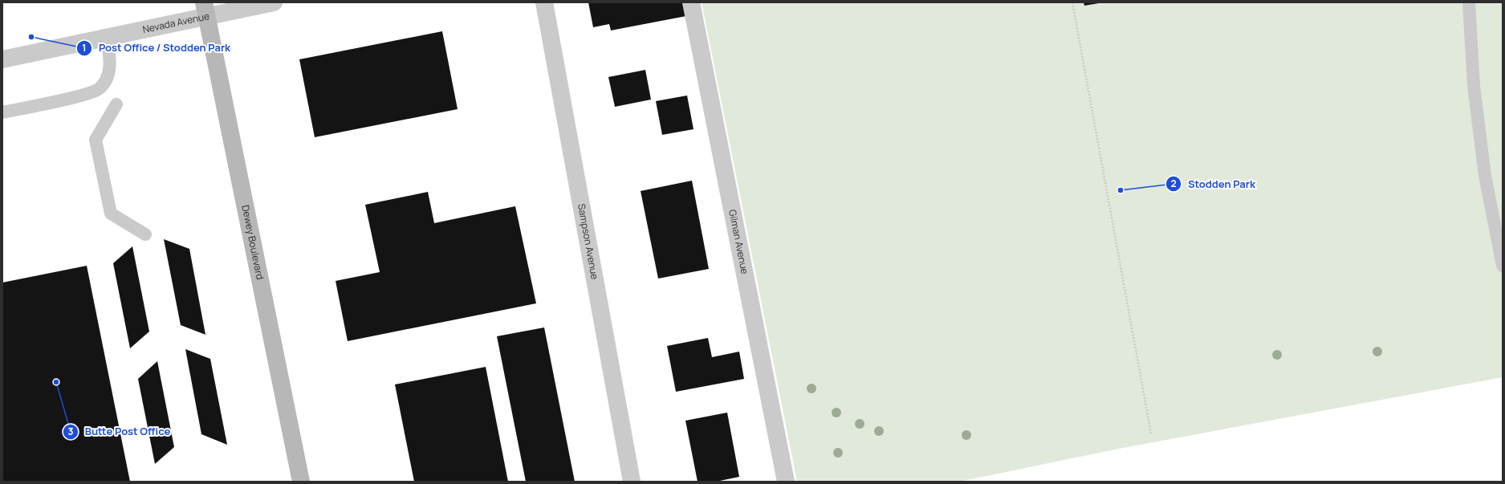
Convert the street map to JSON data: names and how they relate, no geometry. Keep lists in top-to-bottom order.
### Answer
{
  "streets": {
    "street": [
      "Nevada Avenue",
      "Gilman Avenue",
      "Dewey Boulevard",
      "Sampson Avenue"
    ]
  },
  "crossings": [
    ["Nevada Avenue", "Dewey Boulevard"]
  ],
  "places": ["Post Office / Stodden Park", "Stodden Park", "Butte Post Office"]
}
